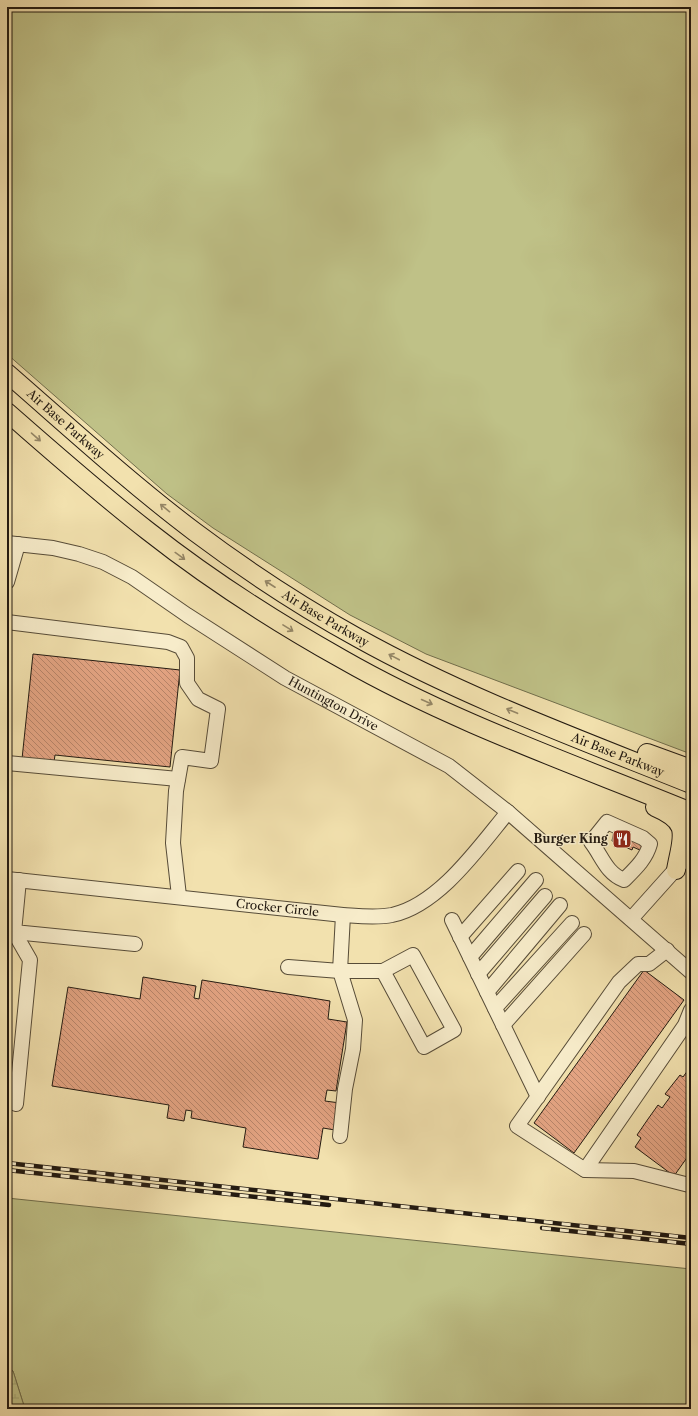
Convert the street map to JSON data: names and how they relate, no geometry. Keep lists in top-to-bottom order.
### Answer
{
  "streets": {
    "main road": ["Air Base Parkway"],
    "street": ["Huntington Drive", "Crocker Circle"]
  },
  "crossings": [
    ["Huntington Drive", "Crocker Circle"]
  ],
  "places": {
    "restaurant": ["Burger King"]
  }
}
